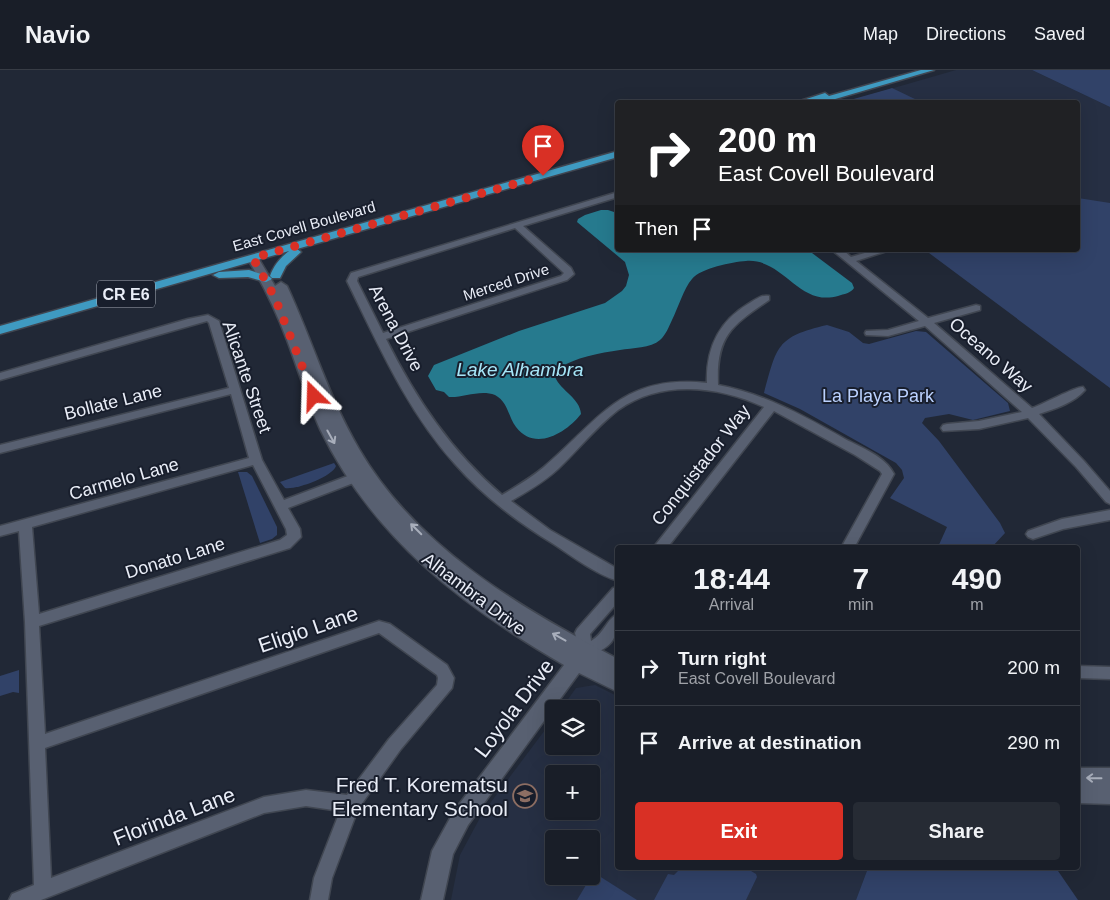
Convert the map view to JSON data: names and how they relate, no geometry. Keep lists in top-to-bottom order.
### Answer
{
  "streets": {
    "main road": [
      "East Covell Boulevard",
      "CR E6",
      "Alhambra Drive",
      "Loyola Drive"
    ],
    "street": [
      "Merced Drive",
      "Arena Drive",
      "Oceano Way",
      "Alicante Street",
      "Bollate Lane",
      "Conquistador Way",
      "Carmelo Lane",
      "Donato Lane",
      "Eligio Lane",
      "Florinda Lane"
    ]
  },
  "crossings": [
    ["East Covell Boulevard", "Alhambra Drive"],
    ["Merced Drive", "Arena Drive"],
    ["Alicante Street", "Bollate Lane"],
    ["Alicante Street", "Carmelo Lane"],
    ["Alicante Street", "Donato Lane"],
    ["Alhambra Drive", "Loyola Drive"],
    ["Eligio Lane", "Florinda Lane"]
  ],
  "water": ["Lake Alhambra"],
  "parks": ["La Playa Park"],
  "places": {
    "school or university": ["Fred T. Korematsu Elementary School"]
  },
  "page": {
    "header": "Navio",
    "nav": ["Map", "Directions", "Saved"],
    "turn": ["200 m", "East Covell Boulevard"],
    "then": "Then",
    "eta": [
      "18:44",
      "Arrival",
      "7",
      "min",
      "490",
      "m"
    ],
    "list": [
      {
        "name": "Turn right",
        "note": "East Covell Boulevard",
        "value": "200 m"
      },
      {
        "name": "Arrive at destination",
        "value": "290 m"
      }
    ],
    "map_buttons": ["+", "−"],
    "buttons": ["Exit", "Share"]
  }
}
